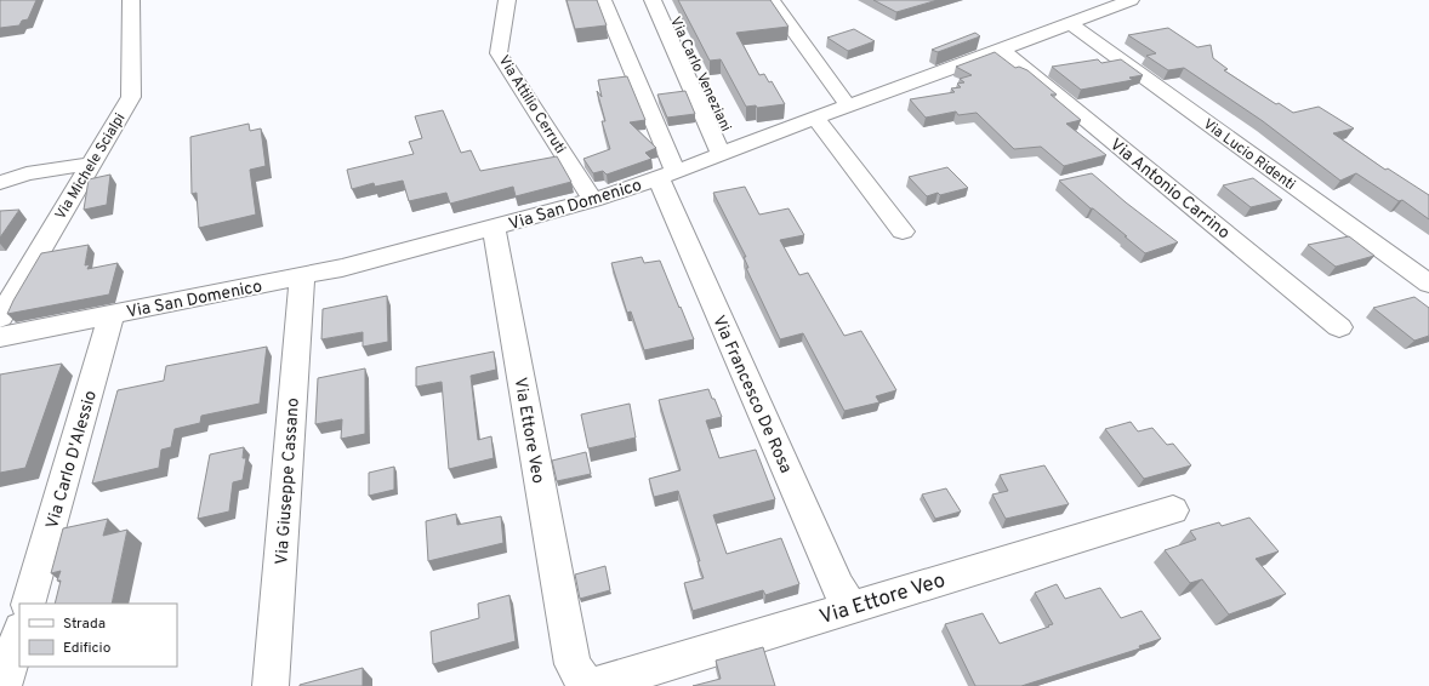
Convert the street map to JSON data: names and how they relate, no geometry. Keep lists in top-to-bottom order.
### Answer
{
  "streets": {
    "street": [
      "Via Carlo Veneziani",
      "Via Attilio Cerruti",
      "Via Lucio Ridenti",
      "Via Michele Scialpi",
      "Via Antonio Carrino",
      "Via San Domenico",
      "Via Francesco De Rosa",
      "Via Ettore Veo",
      "Via Carlo D'Alessio",
      "Via Giuseppe Cassano"
    ]
  },
  "crossings": [
    ["Via Carlo Veneziani", "Via San Domenico"],
    ["Via Attilio Cerruti", "Via San Domenico"],
    ["Via Lucio Ridenti", "Via San Domenico"],
    ["Via Antonio Carrino", "Via San Domenico"],
    ["Via San Domenico", "Via Francesco De Rosa"],
    ["Via San Domenico", "Via Ettore Veo"],
    ["Via San Domenico", "Via Carlo D'Alessio"],
    ["Via San Domenico", "Via Giuseppe Cassano"],
    ["Via Francesco De Rosa", "Via Ettore Veo"]
  ],
  "legend": ["Strada", "Edificio"]
}
